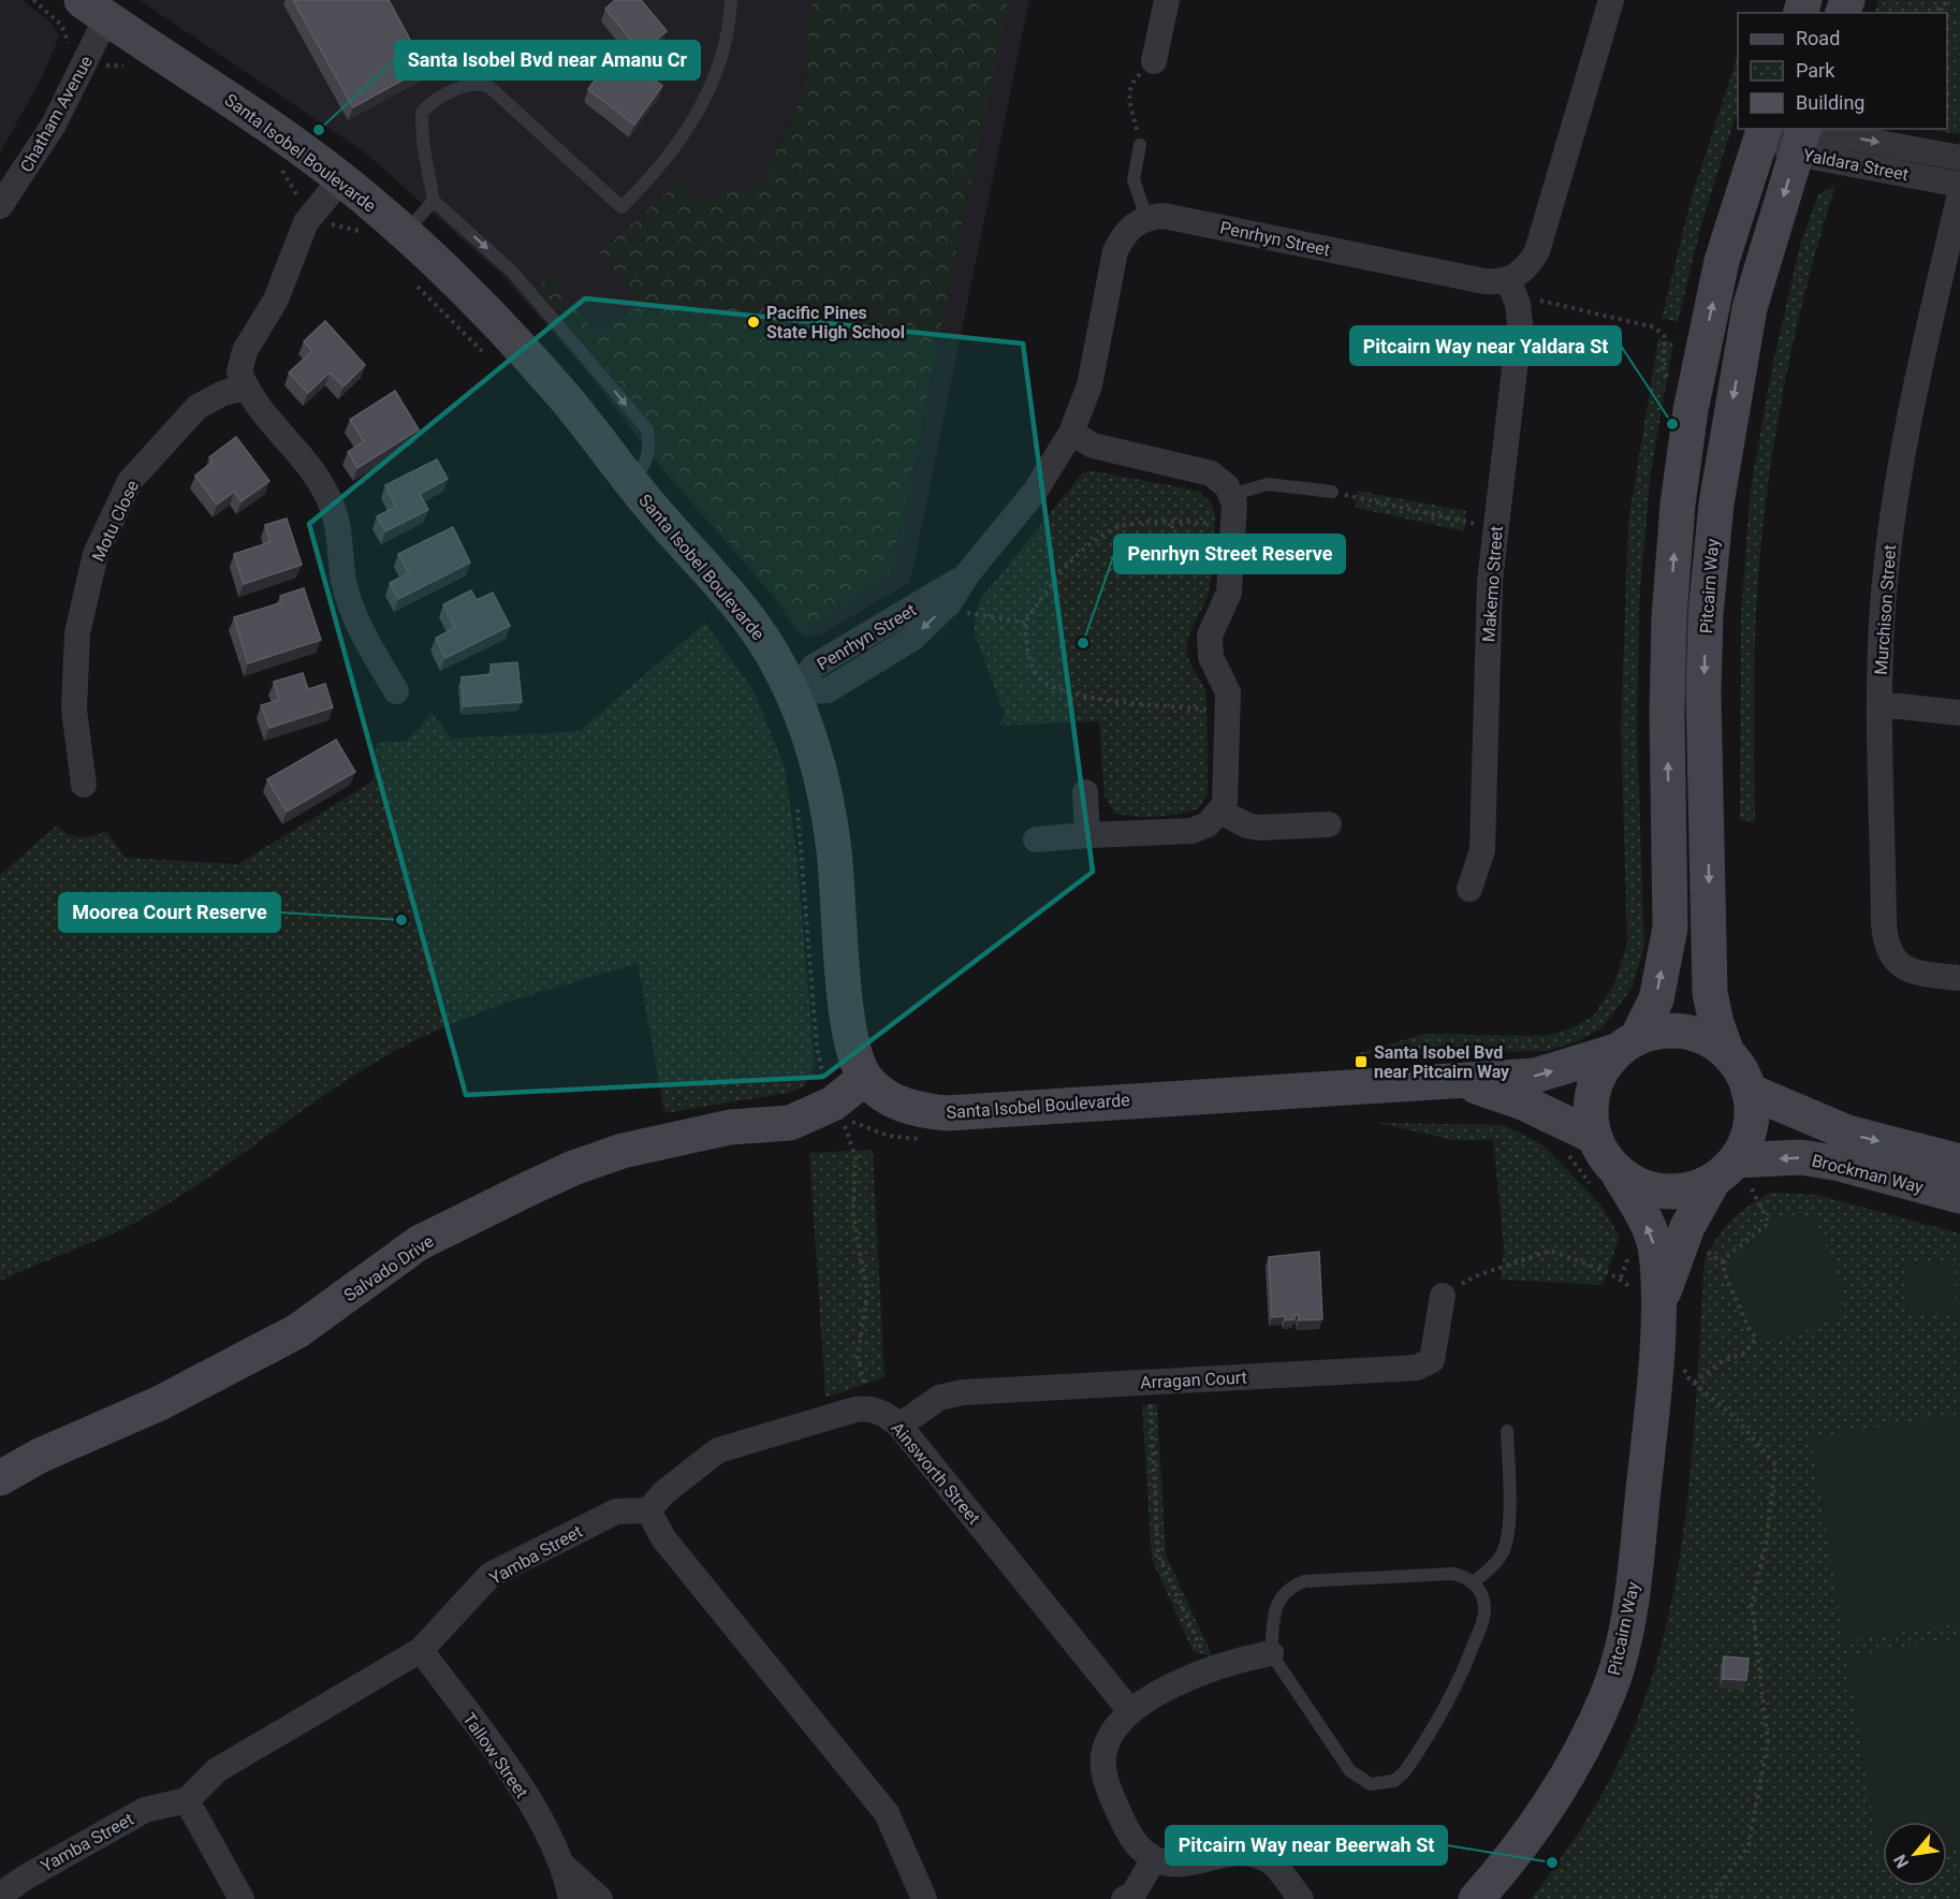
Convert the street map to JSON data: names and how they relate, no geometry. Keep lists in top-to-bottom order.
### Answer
{
  "streets": {
    "street": [
      "Chatham Avenue",
      "Santa Isobel Boulevarde",
      "Yaldara Street",
      "Penrhyn Street",
      "Motu Close",
      "Makemo Street",
      "Pitcairn Way",
      "Murchison Street",
      "Brockman Way",
      "Salvado Drive",
      "Arragan Court",
      "Ainsworth Street",
      "Yamba Street",
      "Tallow Street"
    ]
  },
  "crossings": [
    ["Chatham Avenue", "Santa Isobel Boulevarde"],
    ["Santa Isobel Boulevarde", "Penrhyn Street"],
    ["Santa Isobel Boulevarde", "Pitcairn Way"],
    ["Santa Isobel Boulevarde", "Brockman Way"],
    ["Santa Isobel Boulevarde", "Salvado Drive"],
    ["Yaldara Street", "Pitcairn Way"],
    ["Penrhyn Street", "Makemo Street"],
    ["Pitcairn Way", "Brockman Way"],
    ["Arragan Court", "Ainsworth Street"],
    ["Ainsworth Street", "Yamba Street"],
    ["Yamba Street", "Tallow Street"]
  ],
  "places": {
    "other": [
      "Santa Isobel Bvd near Amanu Cr",
      "Pacific Pines State High School",
      "Pitcairn Way near Yaldara St",
      "Penrhyn Street Reserve",
      "Moorea Court Reserve",
      "Pitcairn Way near Beerwah St"
    ],
    "transit": ["Santa Isobel Bvd near Pitcairn Way"]
  },
  "legend": ["Road", "Park", "Building"],
  "north": "bottom left"
}
